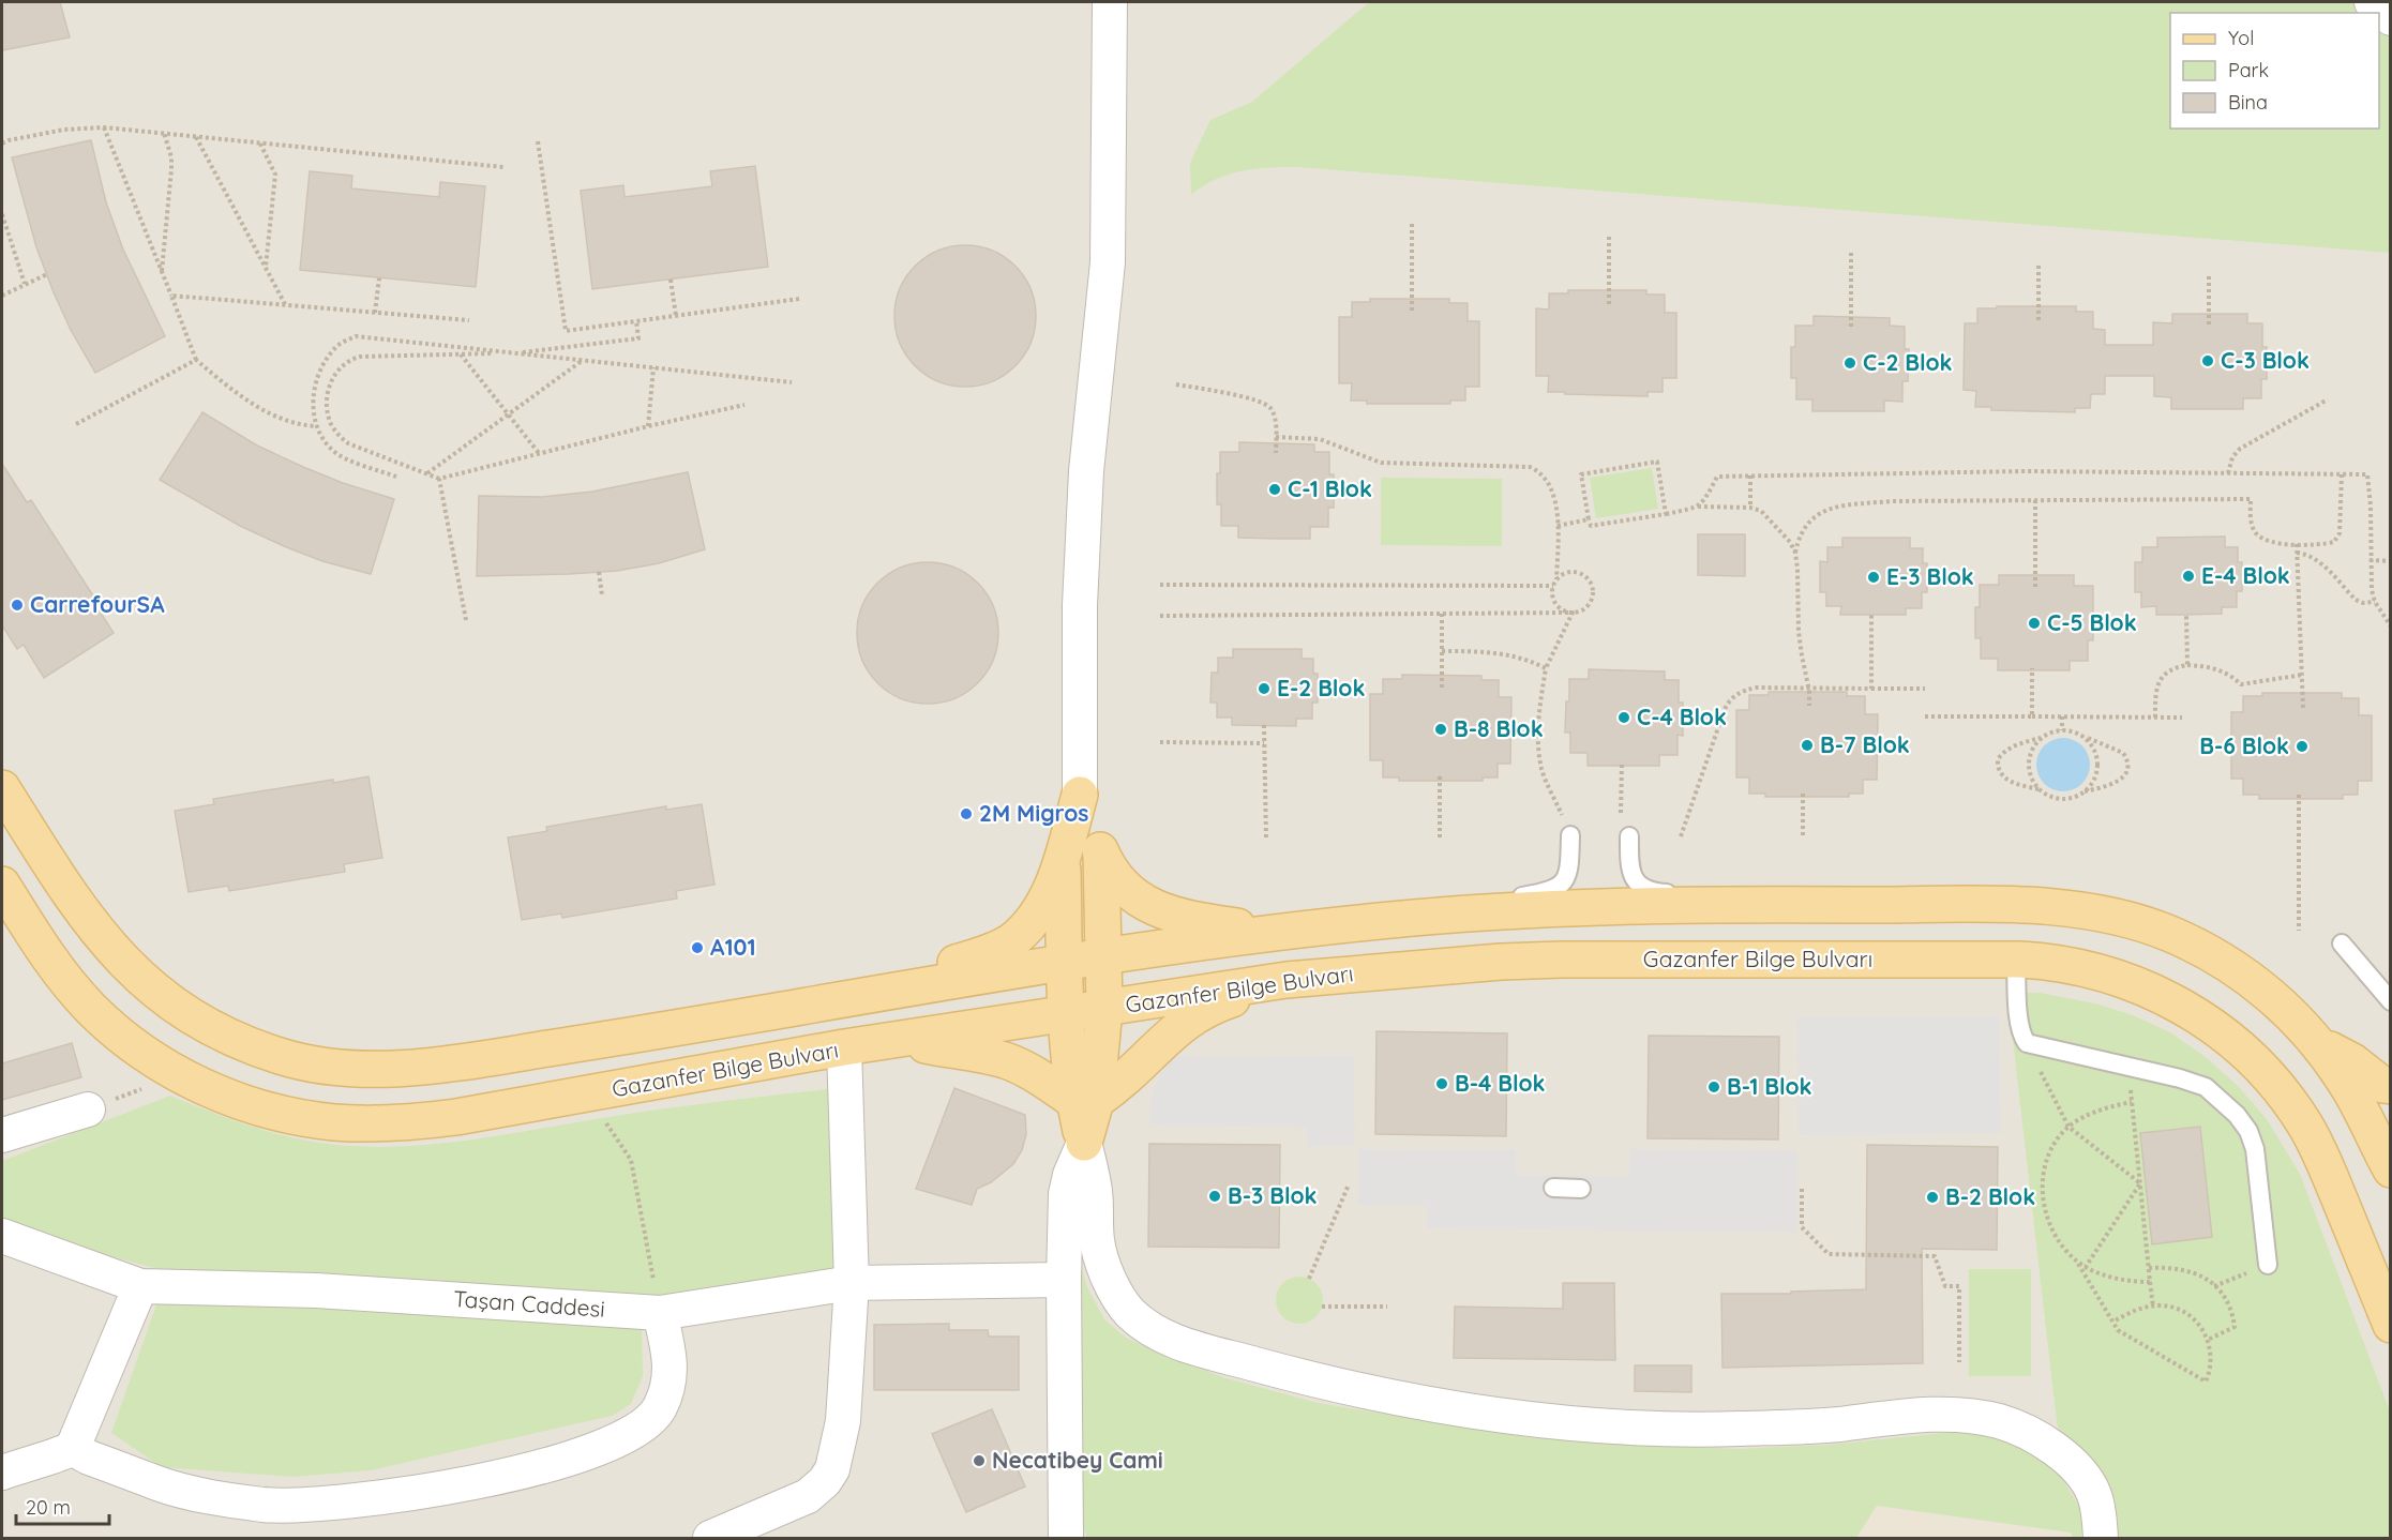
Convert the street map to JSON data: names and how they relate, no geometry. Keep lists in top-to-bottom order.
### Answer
{
  "streets": {
    "main road": ["Gazanfer Bilge Bulvarı"],
    "street": ["Taşan Caddesi"]
  },
  "places": [
    "C-3 Blok",
    "C-2 Blok",
    "C-1 Blok",
    "E-4 Blok",
    "E-3 Blok",
    "CarrefourSA",
    "C-5 Blok",
    "E-2 Blok",
    "C-4 Blok",
    "B-8 Blok",
    "B-7 Blok",
    "B-6 Blok",
    "2M Migros",
    "A101",
    "B-4 Blok",
    "B-1 Blok",
    "B-3 Blok",
    "B-2 Blok",
    "Necatibey Cami"
  ],
  "legend": ["Yol", "Park", "Bina"],
  "scale_bar": "20 m"
}
